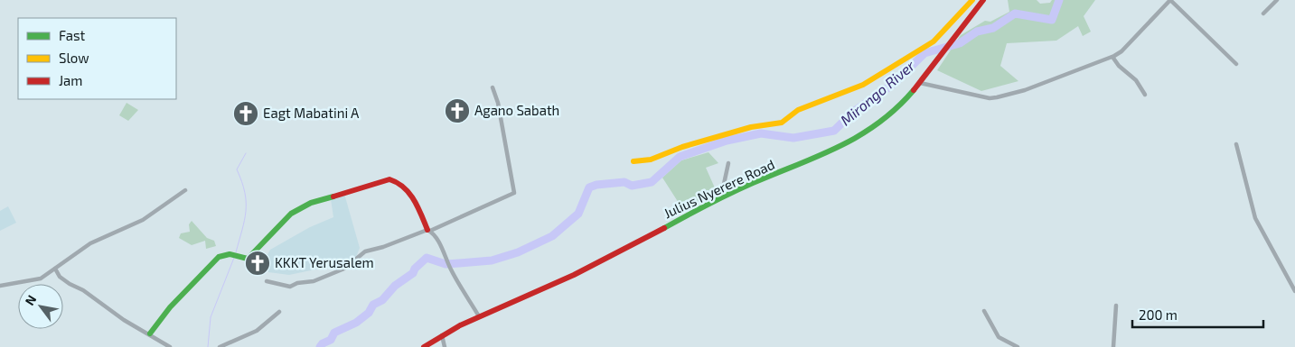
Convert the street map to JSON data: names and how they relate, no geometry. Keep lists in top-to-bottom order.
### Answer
{
  "streets": {
    "main road": ["Julius Nyerere Road"]
  },
  "water": ["Mirongo River"],
  "places": {
    "church": ["Agano Sabath", "Eagt Mabatini A", "KKKT Yerusalem"]
  },
  "legend": ["Fast", "Slow", "Jam"],
  "scale_bar": "200 m",
  "north": "top left"
}
